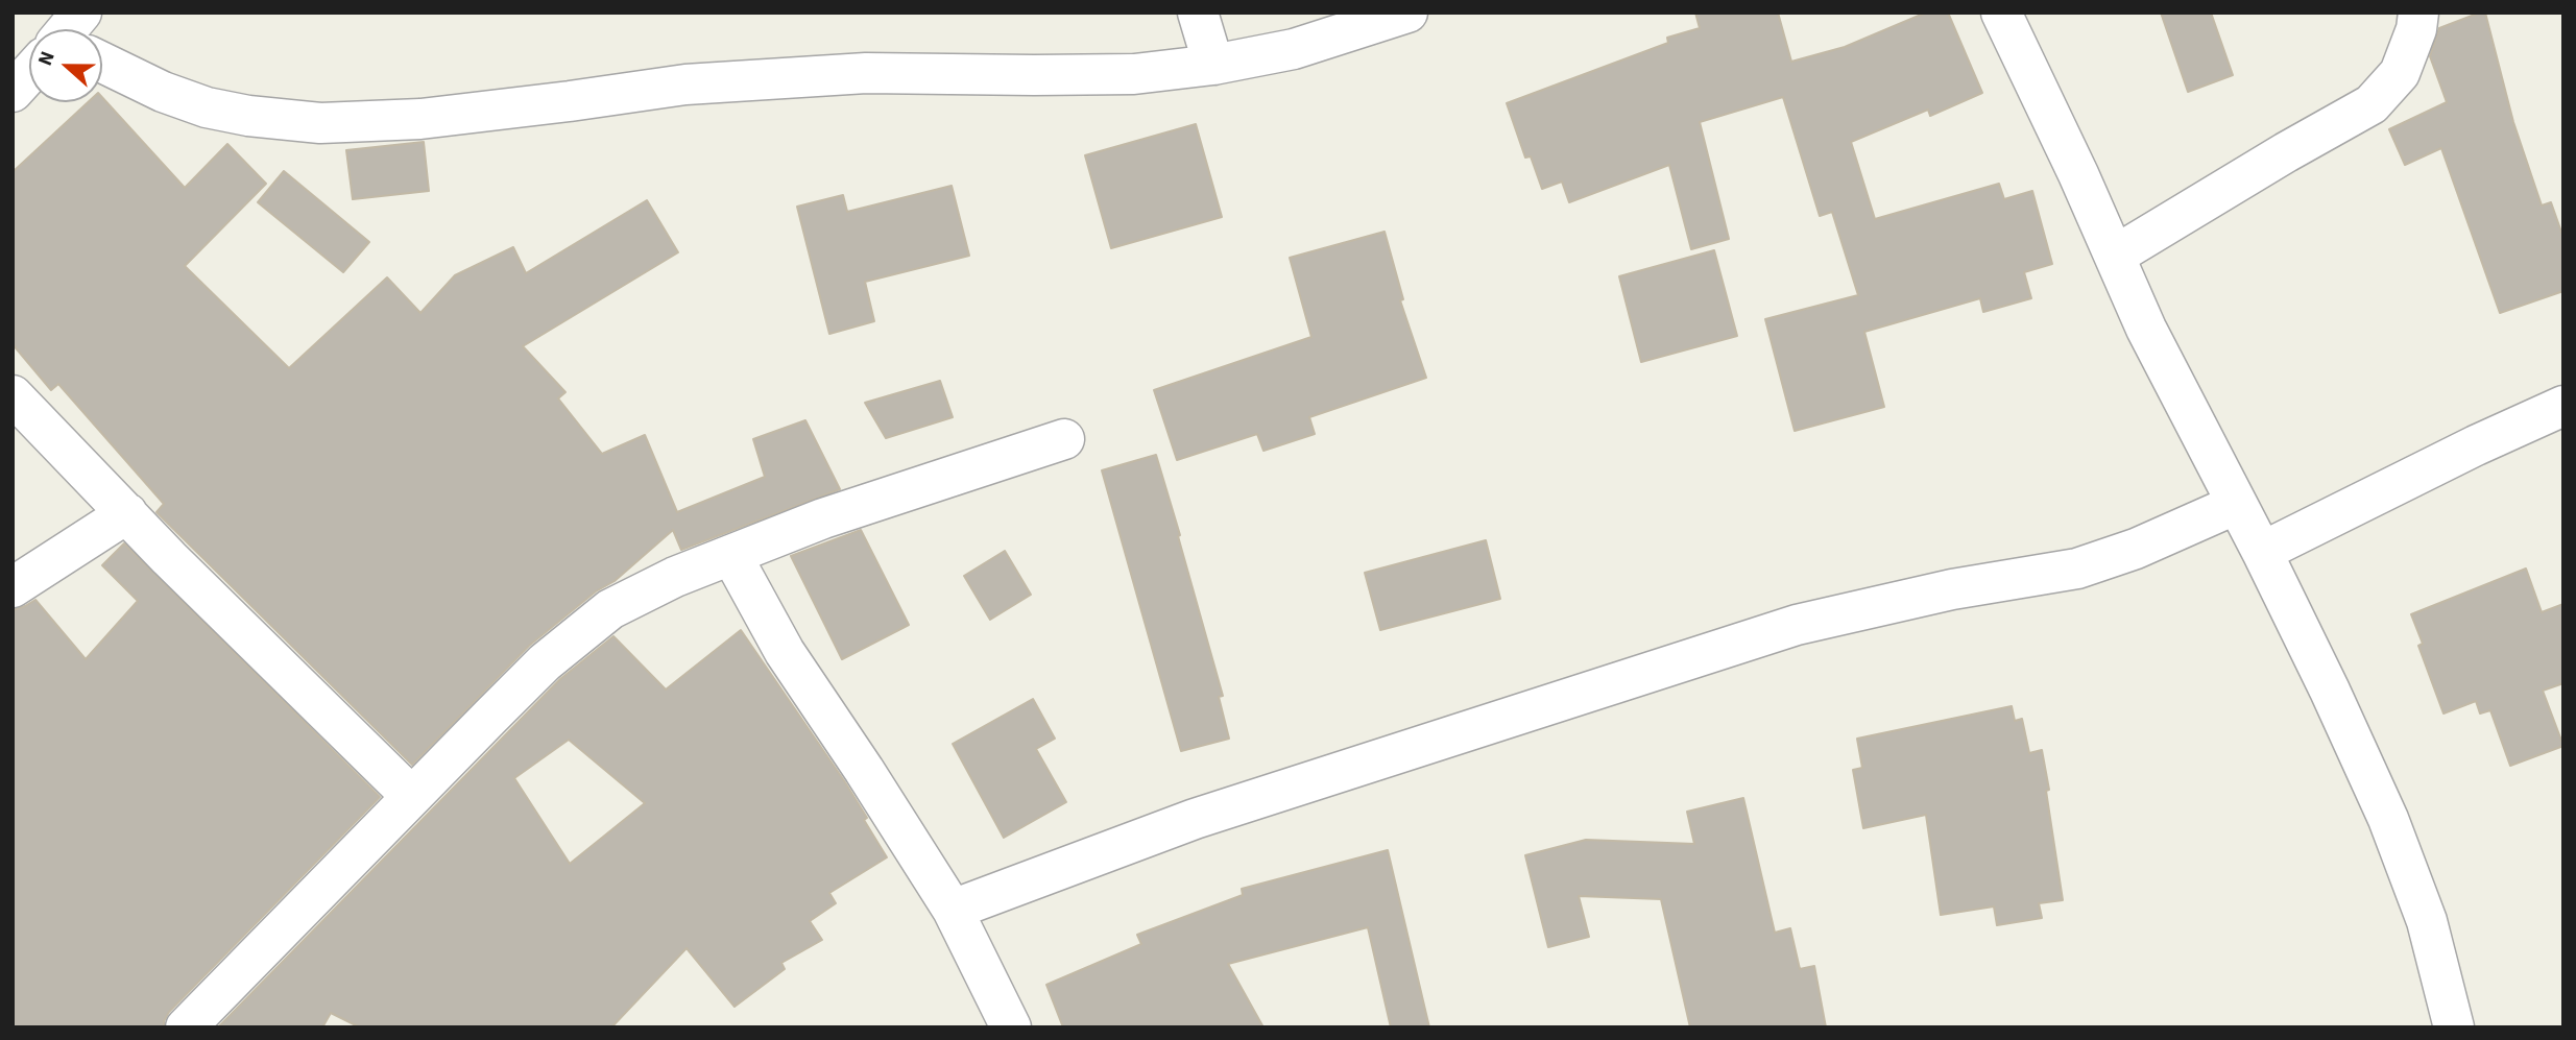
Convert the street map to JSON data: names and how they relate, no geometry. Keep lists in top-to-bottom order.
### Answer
{
  "north": "left"
}
